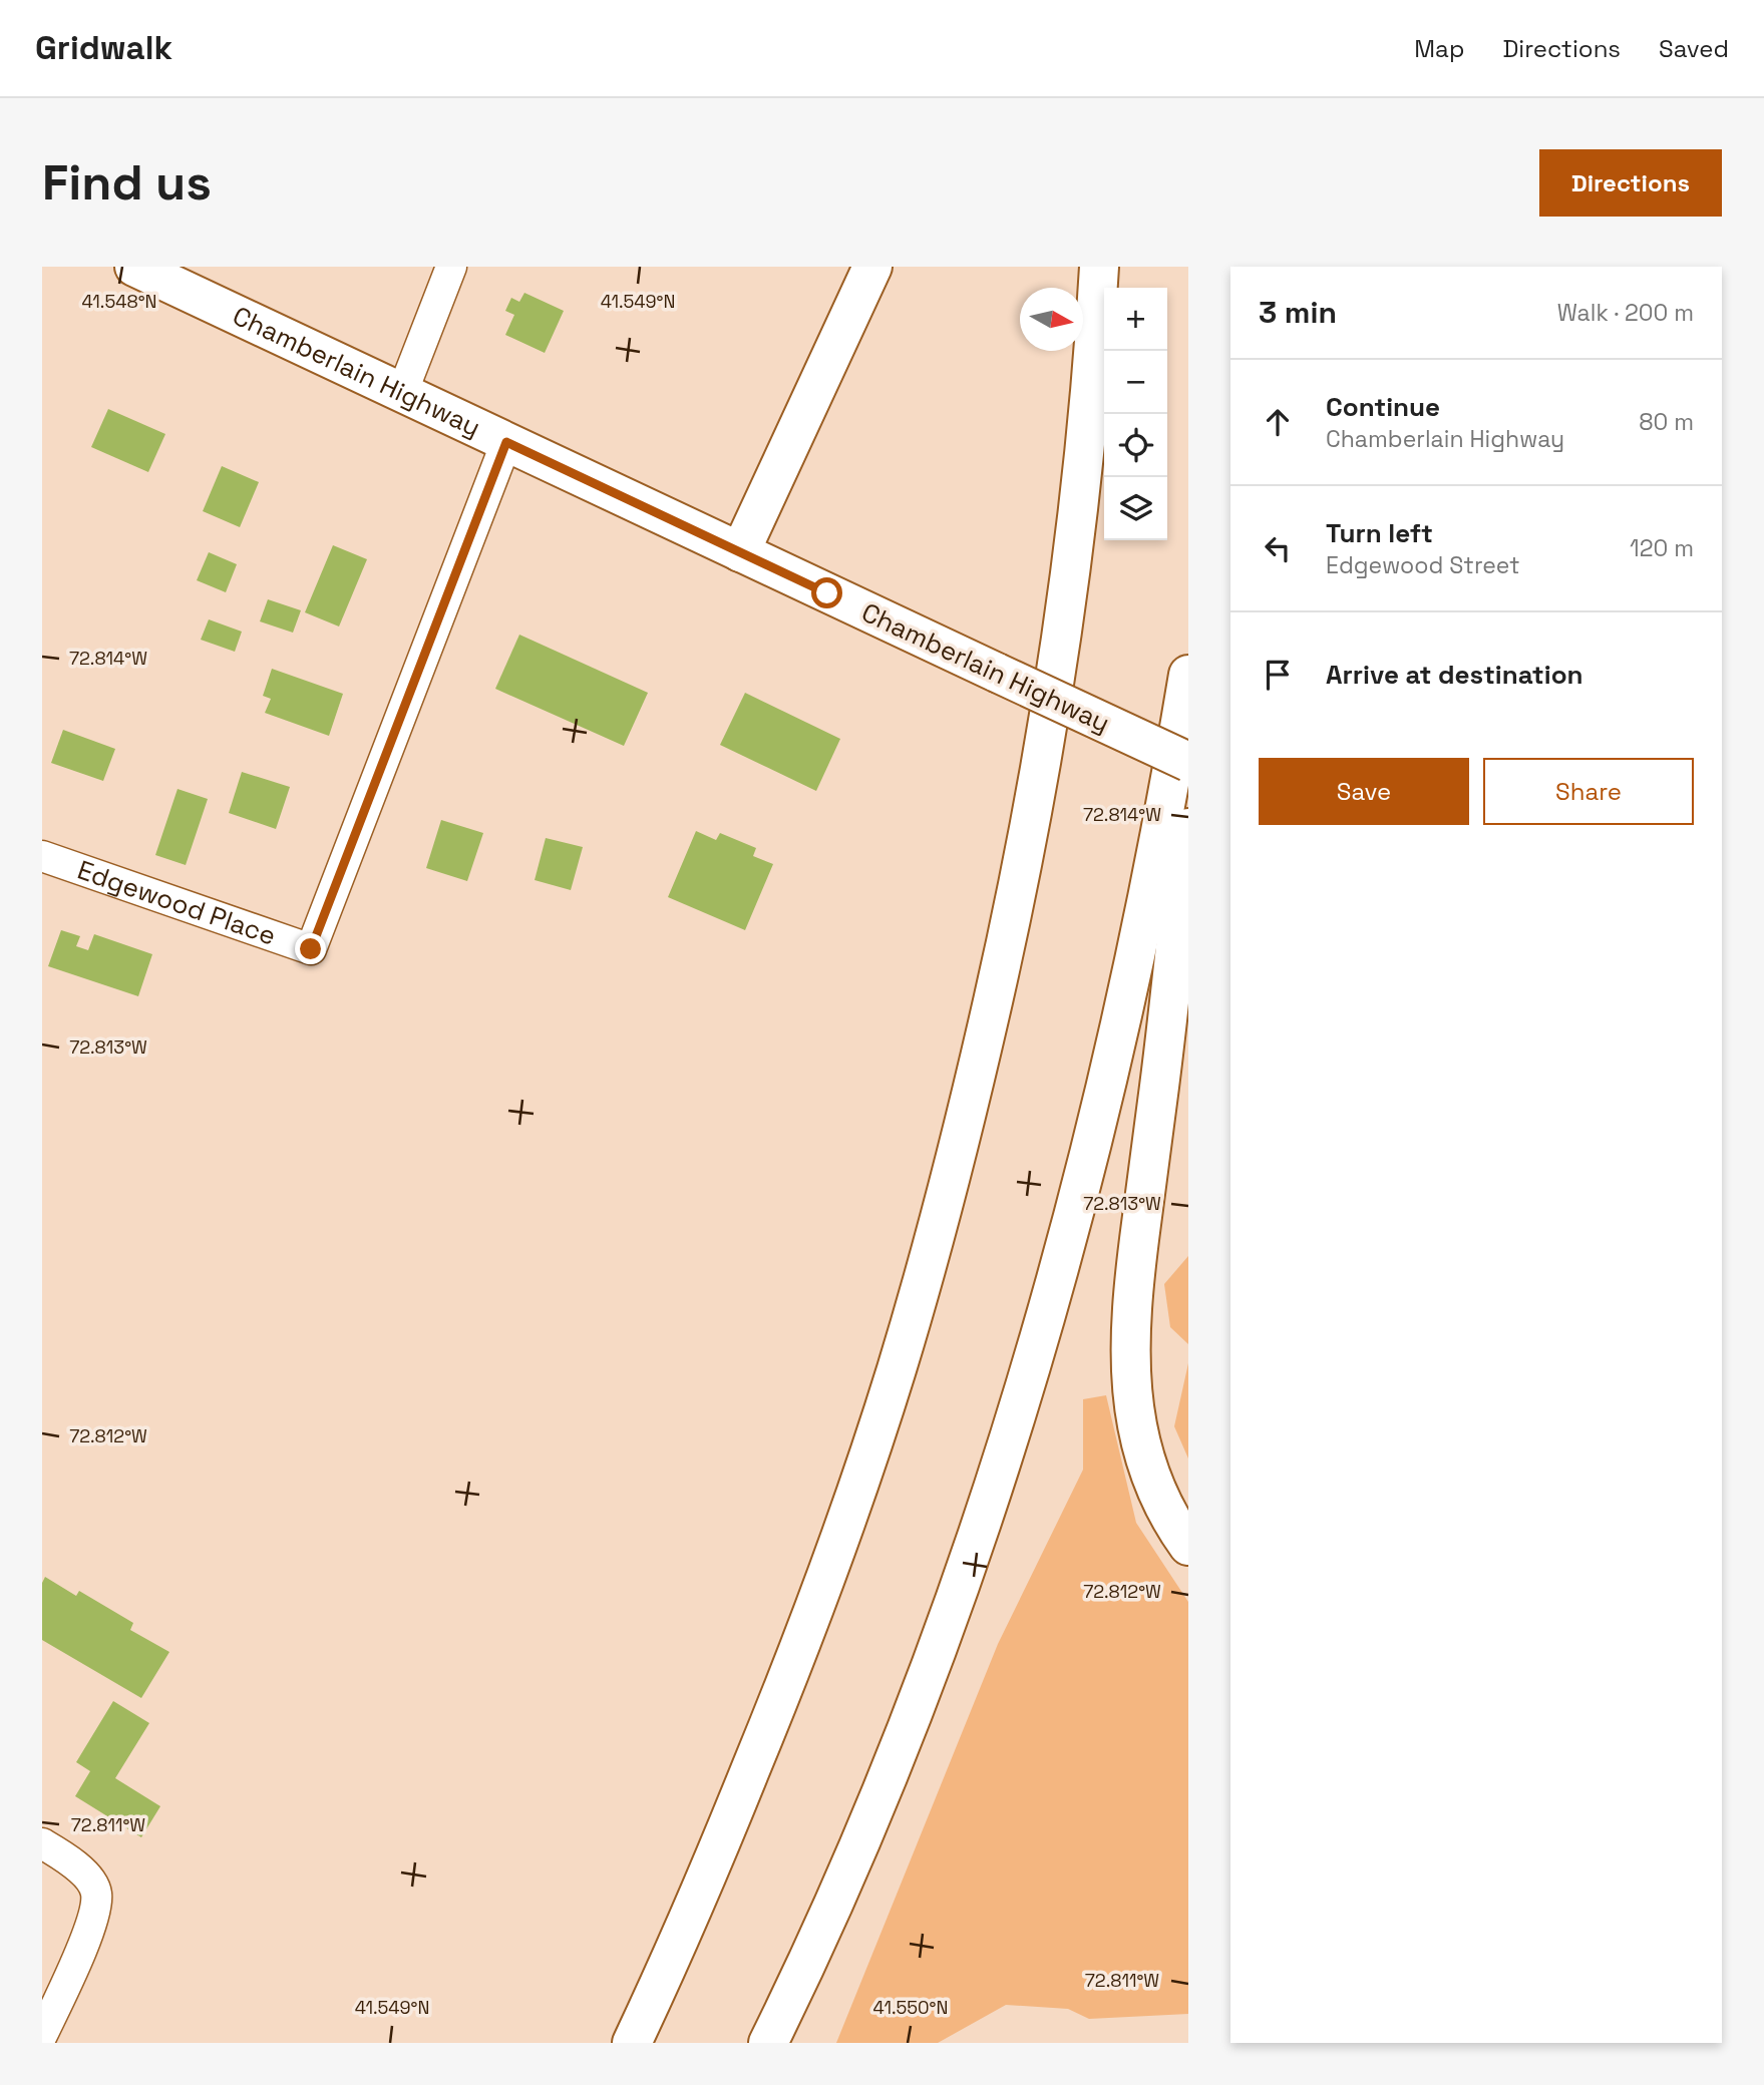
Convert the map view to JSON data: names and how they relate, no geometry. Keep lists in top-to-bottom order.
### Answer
{
  "streets": {
    "main road": ["Chamberlain Highway"],
    "street": ["Edgewood Place"]
  },
  "crossings": [
    ["Chamberlain Highway", "Edgewood Place"]
  ],
  "north": "right",
  "page": {
    "header": "Gridwalk",
    "nav": ["Map", "Directions", "Saved"],
    "buttons": [
      "Directions",
      ["Save", "Share"]
    ],
    "title": "Find us",
    "heading": ["3 min", "Walk · 200 m"],
    "map_buttons": ["+", "−"],
    "list": [
      ["Continue", "Chamberlain Highway", "80 m"],
      ["Turn left", "Edgewood Street", "120 m"],
      "Arrive at destination"
    ]
  },
  "coordinates": [
    "41.548°N",
    "41.549°N",
    "72.814°W",
    "72.813°W",
    "72.812°W",
    "72.811°W",
    "41.550°N"
  ]
}
